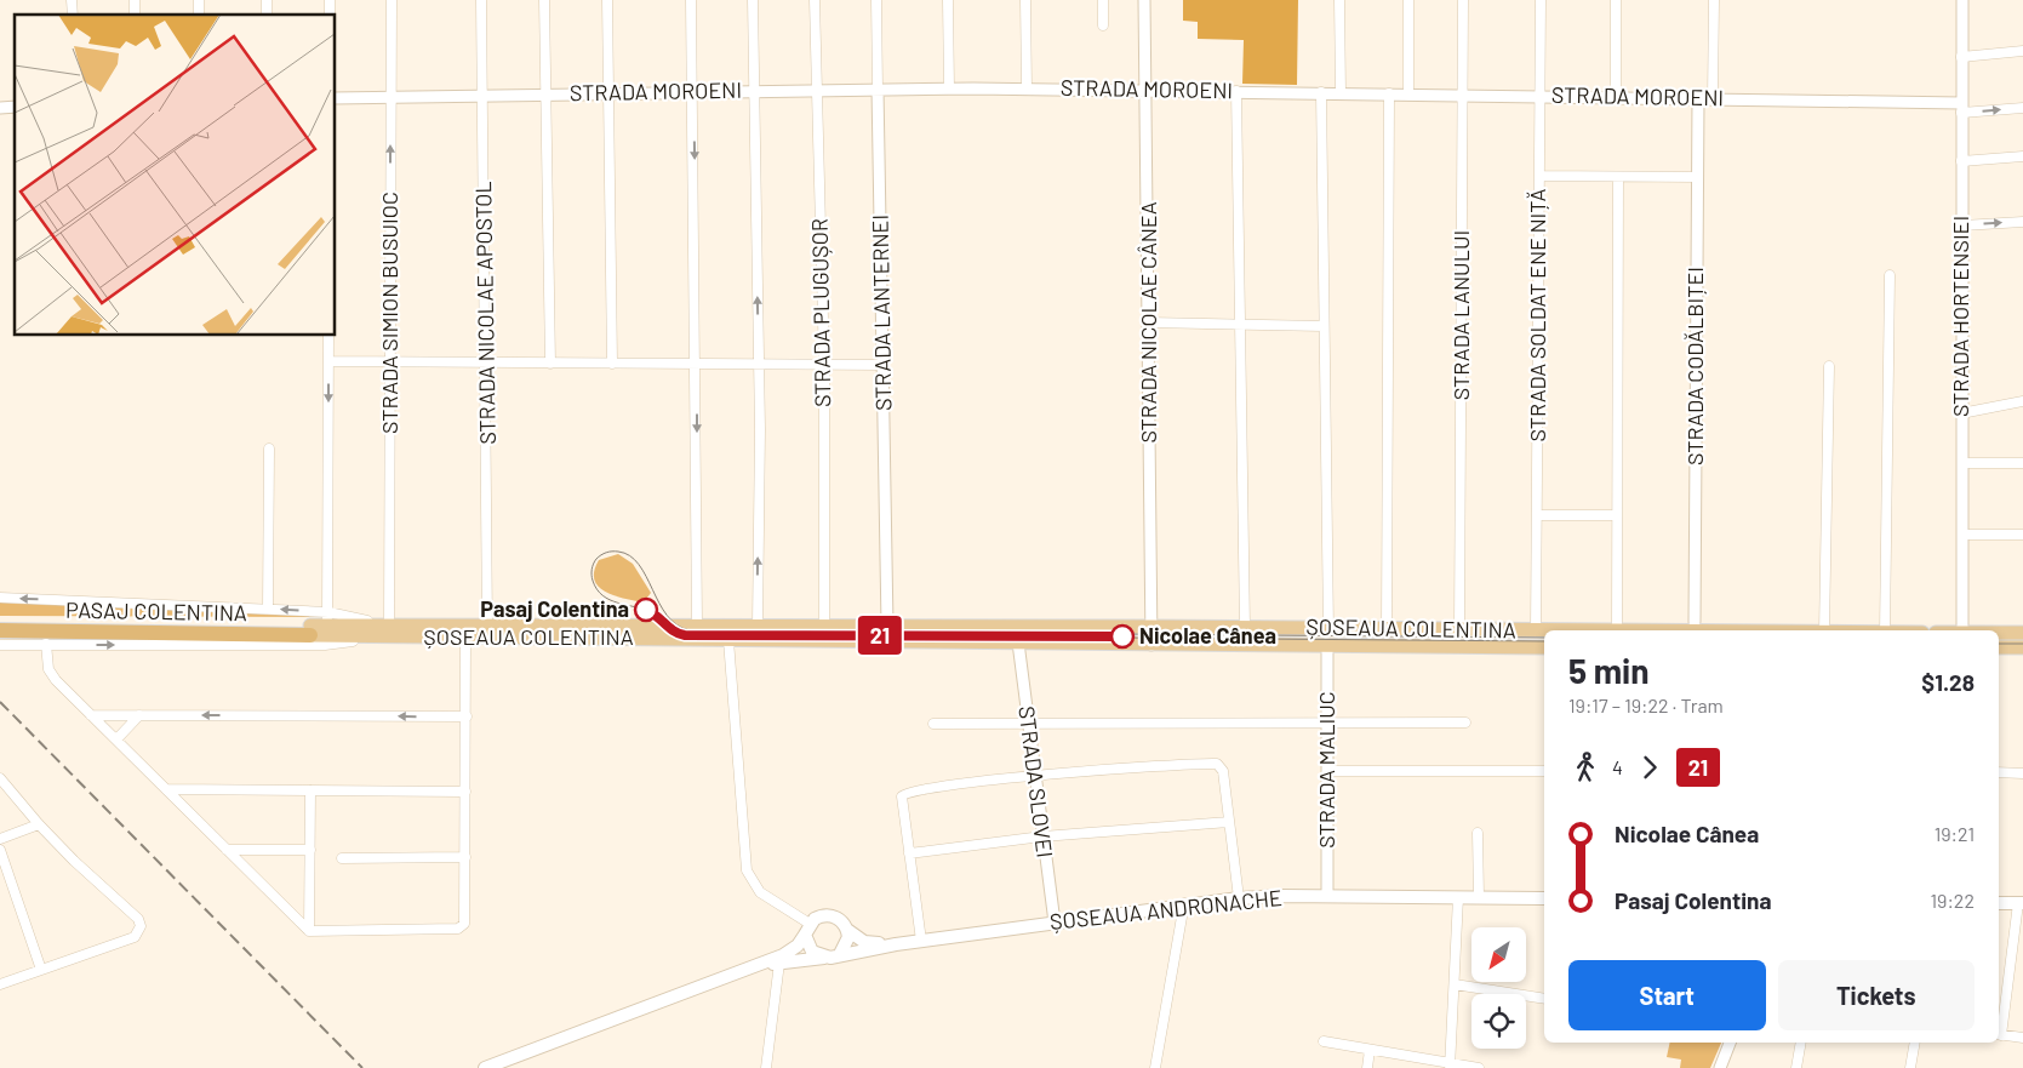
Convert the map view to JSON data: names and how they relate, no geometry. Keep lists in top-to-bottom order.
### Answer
{
  "streets": {
    "highway": ["PASAJ COLENTINA"],
    "main road": ["ȘOSEAUA COLENTINA", "ȘOSEAUA ANDRONACHE"],
    "street": [
      "STRADA MOROENI",
      "STRADA SIMION BUSUIOC",
      "STRADA NICOLAE APOSTOL",
      "STRADA PLUGUȘOR",
      "STRADA LANTERNEI",
      "STRADA LANULUI",
      "STRADA SOLDAT ENE NIȚĂ",
      "STRADA HORTENSIEI",
      "STRADA NICOLAE CÂNEA",
      "STRADA CODĂLBIȚEI",
      "STRADA MALIUC",
      "STRADA SLOVEI"
    ]
  },
  "crossings": [
    ["STRADA MOROENI", "STRADA SIMION BUSUIOC"],
    ["STRADA MOROENI", "STRADA NICOLAE APOSTOL"],
    ["STRADA MOROENI", "STRADA PLUGUȘOR"],
    ["STRADA MOROENI", "STRADA LANTERNEI"],
    ["STRADA MOROENI", "STRADA LANULUI"],
    ["STRADA MOROENI", "STRADA SOLDAT ENE NIȚĂ"],
    ["STRADA MOROENI", "STRADA HORTENSIEI"],
    ["STRADA MOROENI", "STRADA NICOLAE CÂNEA"],
    ["STRADA MOROENI", "STRADA CODĂLBIȚEI"],
    ["STRADA SIMION BUSUIOC", "ȘOSEAUA COLENTINA"],
    ["STRADA NICOLAE APOSTOL", "ȘOSEAUA COLENTINA"],
    ["STRADA PLUGUȘOR", "ȘOSEAUA COLENTINA"],
    ["STRADA LANTERNEI", "ȘOSEAUA COLENTINA"],
    ["STRADA LANULUI", "ȘOSEAUA COLENTINA"],
    ["STRADA SOLDAT ENE NIȚĂ", "ȘOSEAUA COLENTINA"],
    ["STRADA NICOLAE CÂNEA", "ȘOSEAUA COLENTINA"],
    ["STRADA CODĂLBIȚEI", "ȘOSEAUA COLENTINA"],
    ["PASAJ COLENTINA", "ȘOSEAUA COLENTINA"],
    ["ȘOSEAUA COLENTINA", "STRADA MALIUC"],
    ["ȘOSEAUA COLENTINA", "STRADA SLOVEI"],
    ["STRADA MALIUC", "ȘOSEAUA ANDRONACHE"],
    ["STRADA SLOVEI", "ȘOSEAUA ANDRONACHE"]
  ],
  "one_way": ["STRADA SIMION BUSUIOC"],
  "places": ["Pasaj Colentina", "Nicolae Cânea"],
  "lines": ["tram line 21"],
  "north": "bottom left",
  "page": {
    "on_map": "21",
    "heading": ["5 min", "19:17 – 19:22 · Tram", "$1.28"],
    "legs": ["4", "21"],
    "list": [
      {
        "name": "Nicolae Cânea",
        "value": "19:21"
      },
      {
        "name": "Pasaj Colentina",
        "value": "19:22"
      }
    ],
    "buttons": ["Start", "Tickets"]
  }
}
